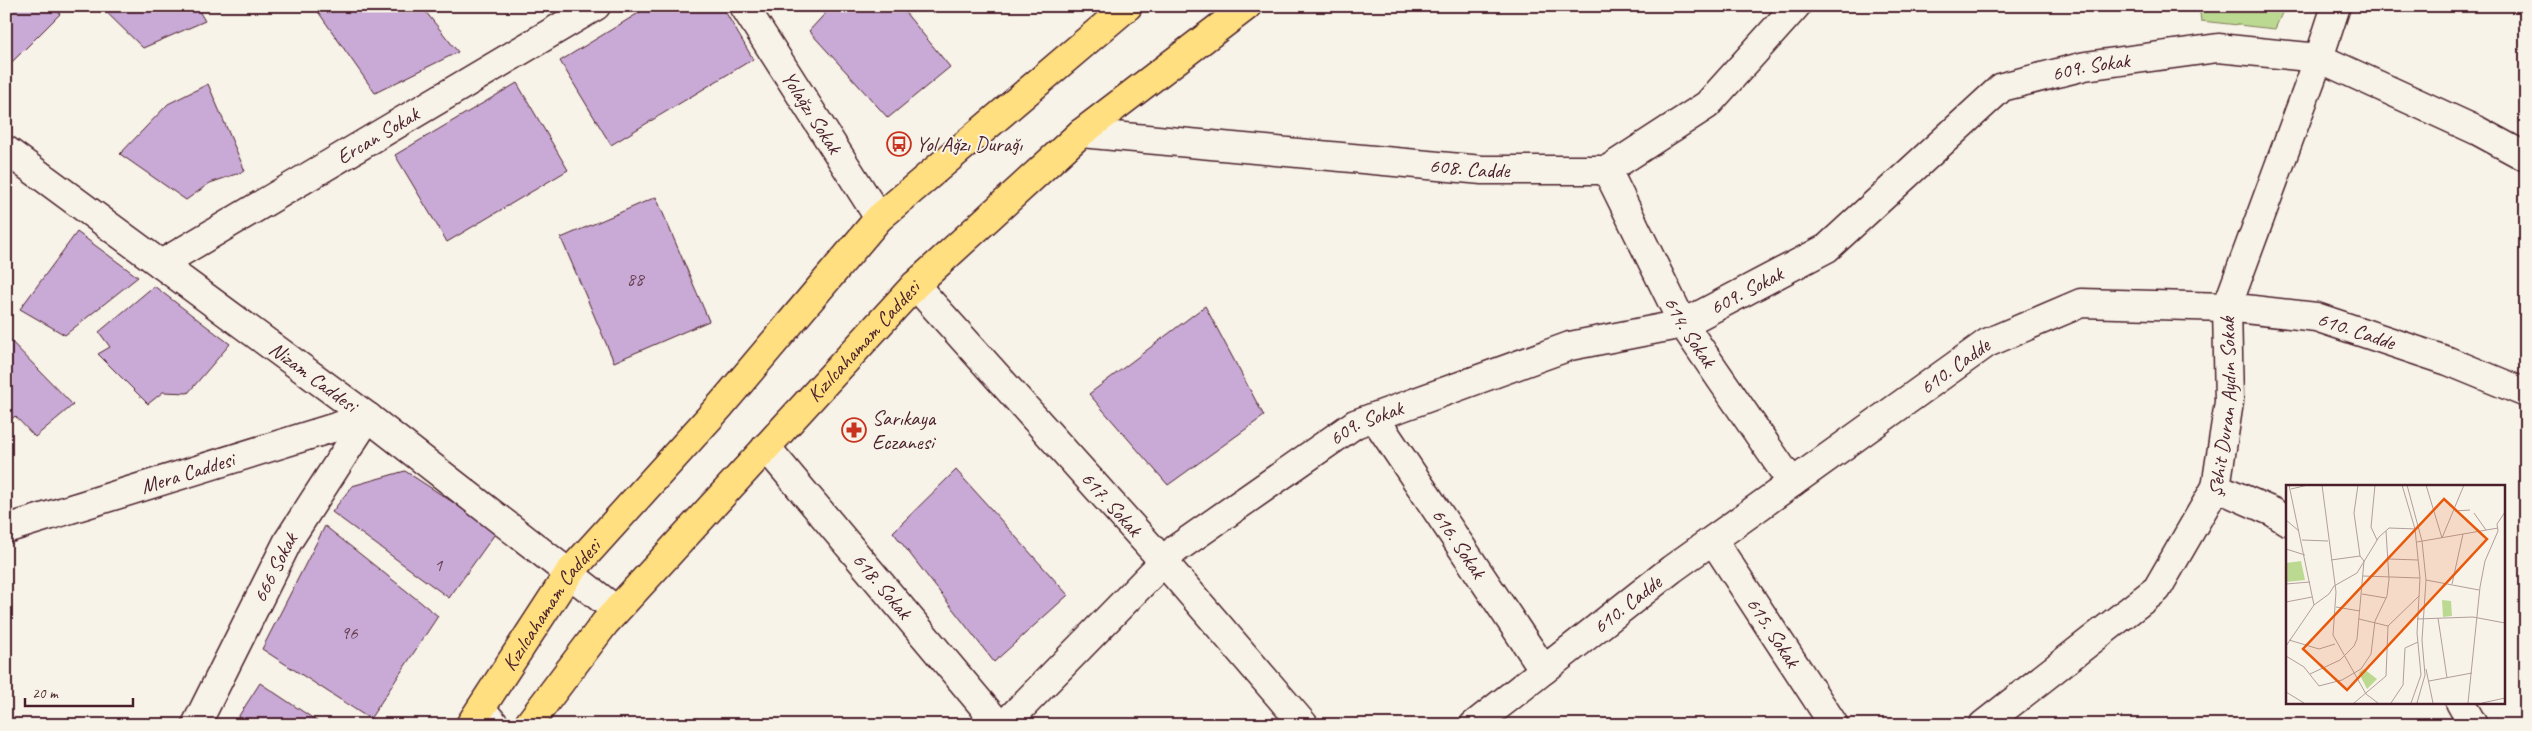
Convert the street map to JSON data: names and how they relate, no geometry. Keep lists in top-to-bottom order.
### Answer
{
  "streets": {
    "main road": ["Kızılcahamam Caddesi"],
    "street": [
      "609. Sokak",
      "Yolağzı Sokak",
      "Ercan Sokak",
      "608. Cadde",
      "614. Sokak",
      "610. Cadde",
      "Nizam Caddesi",
      "Şehit Duran Aydın Sokak",
      "Mera Caddesi",
      "617. Sokak",
      "616. Sokak",
      "666 Sokak",
      "618. Sokak",
      "615. Sokak"
    ]
  },
  "crossings": [
    ["609. Sokak", "614. Sokak"],
    ["609. Sokak", "Şehit Duran Aydın Sokak"],
    ["609. Sokak", "617. Sokak"],
    ["609. Sokak", "616. Sokak"],
    ["Yolağzı Sokak", "Kızılcahamam Caddesi"],
    ["Ercan Sokak", "Nizam Caddesi"],
    ["608. Cadde", "614. Sokak"],
    ["608. Cadde", "Kızılcahamam Caddesi"],
    ["614. Sokak", "610. Cadde"],
    ["610. Cadde", "Şehit Duran Aydın Sokak"],
    ["610. Cadde", "616. Sokak"],
    ["610. Cadde", "615. Sokak"],
    ["Kızılcahamam Caddesi", "Nizam Caddesi"],
    ["Kızılcahamam Caddesi", "617. Sokak"],
    ["Kızılcahamam Caddesi", "618. Sokak"],
    ["Nizam Caddesi", "Mera Caddesi"],
    ["Nizam Caddesi", "666 Sokak"],
    ["Mera Caddesi", "666 Sokak"]
  ],
  "places": {
    "bus stop": ["Yol Ağzı Durağı"],
    "pharmacy": ["Sarıkaya Eczanesi"]
  },
  "house_numbers": ["88", "1", "96"],
  "scale_bar": "20 m"
}
